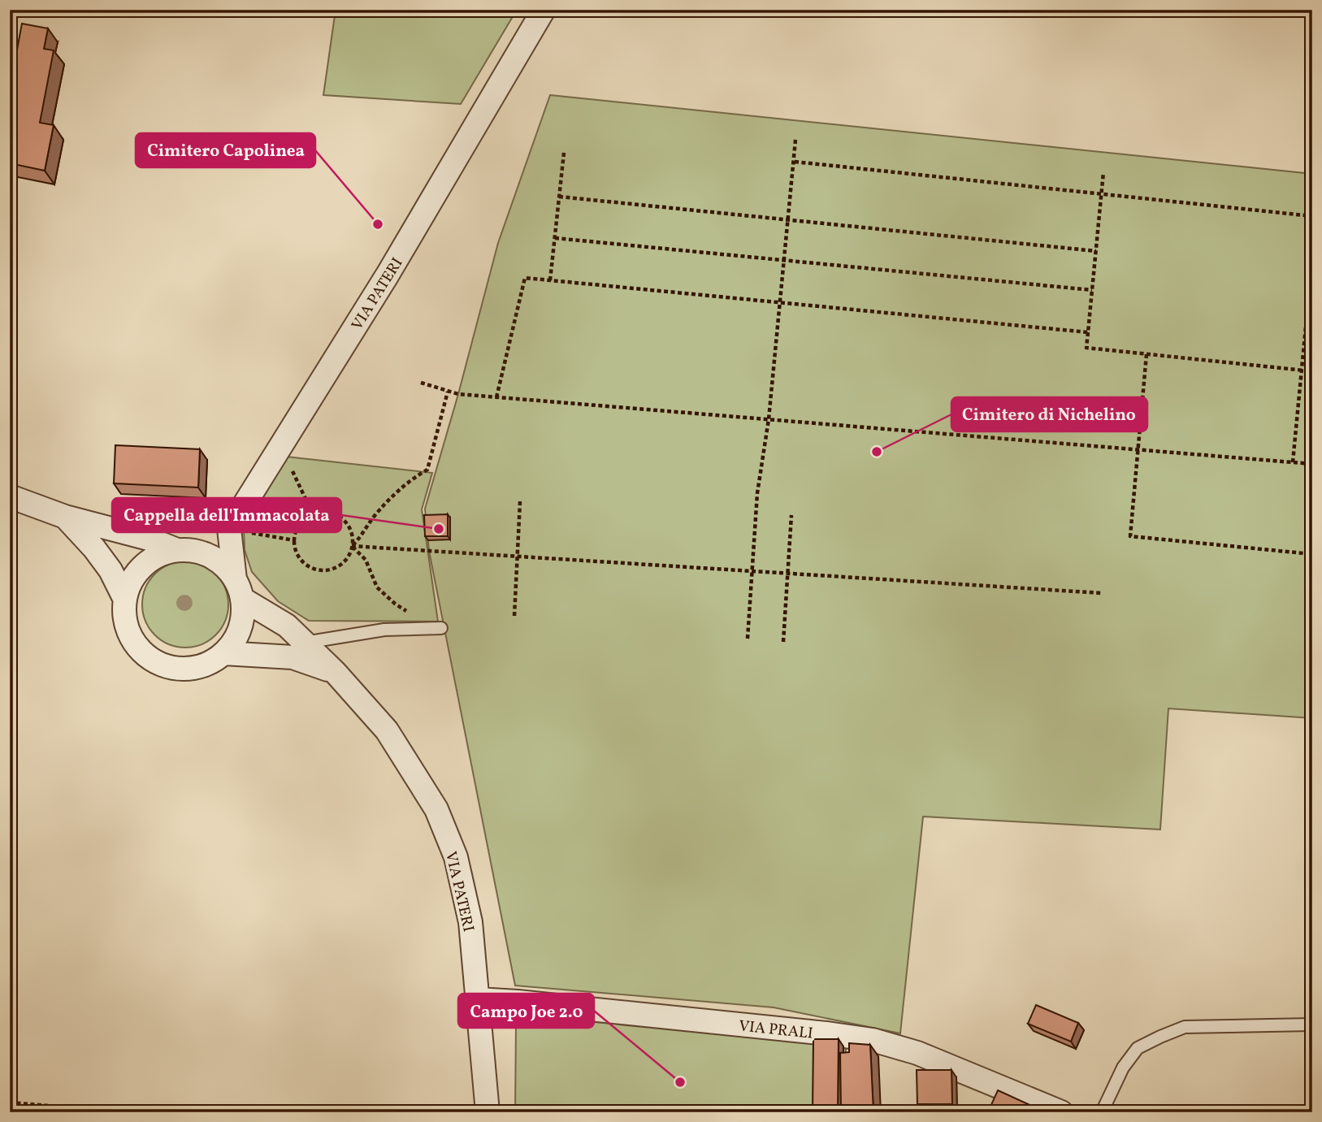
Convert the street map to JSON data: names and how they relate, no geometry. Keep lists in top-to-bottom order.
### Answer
{
  "streets": {
    "street": ["VIA PATERI", "VIA PRALI"]
  },
  "crossings": [
    ["VIA PATERI", "VIA PRALI"]
  ],
  "places": [
    "Cimitero Capolinea",
    "Cimitero di Nichelino",
    "Cappella dell'Immacolata",
    "Campo Joe 2.0"
  ]
}
